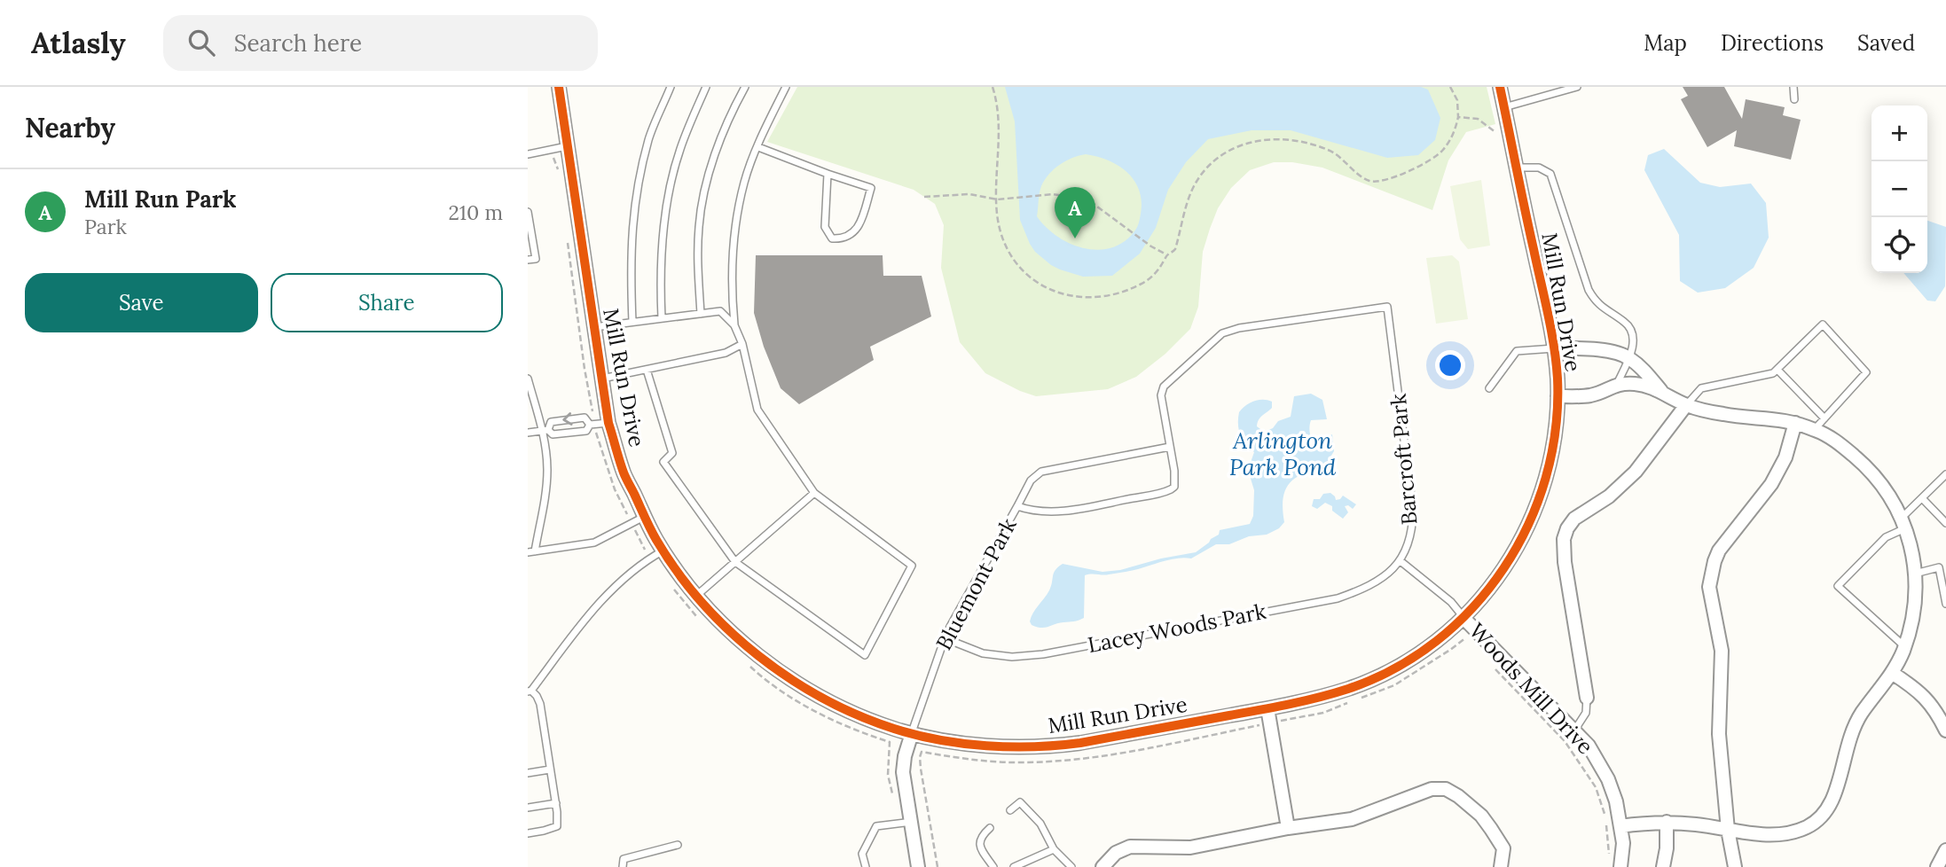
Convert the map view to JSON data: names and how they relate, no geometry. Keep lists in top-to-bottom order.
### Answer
{
  "streets": {
    "street": ["Mill Run Drive", "Woods Mill Drive"],
    "lane": ["Barcroft Park", "Bluemont Park", "Lacey Woods Park"]
  },
  "crossings": [
    ["Mill Run Drive", "Bluemont Park"],
    ["Mill Run Drive", "Woods Mill Drive"],
    ["Barcroft Park", "Bluemont Park"],
    ["Barcroft Park", "Lacey Woods Park"],
    ["Bluemont Park", "Lacey Woods Park"]
  ],
  "water": ["Arlington Park Pond"],
  "page": {
    "header": "Atlasly",
    "search": "Search here",
    "nav": ["Map", "Directions", "Saved"],
    "heading": "Nearby",
    "map_buttons": ["+", "−"],
    "list": [
      {
        "mark": "A",
        "name": "Mill Run Park",
        "note": "Park",
        "value": "210 m"
      }
    ],
    "pins": "A",
    "buttons": ["Save", "Share"]
  }
}
